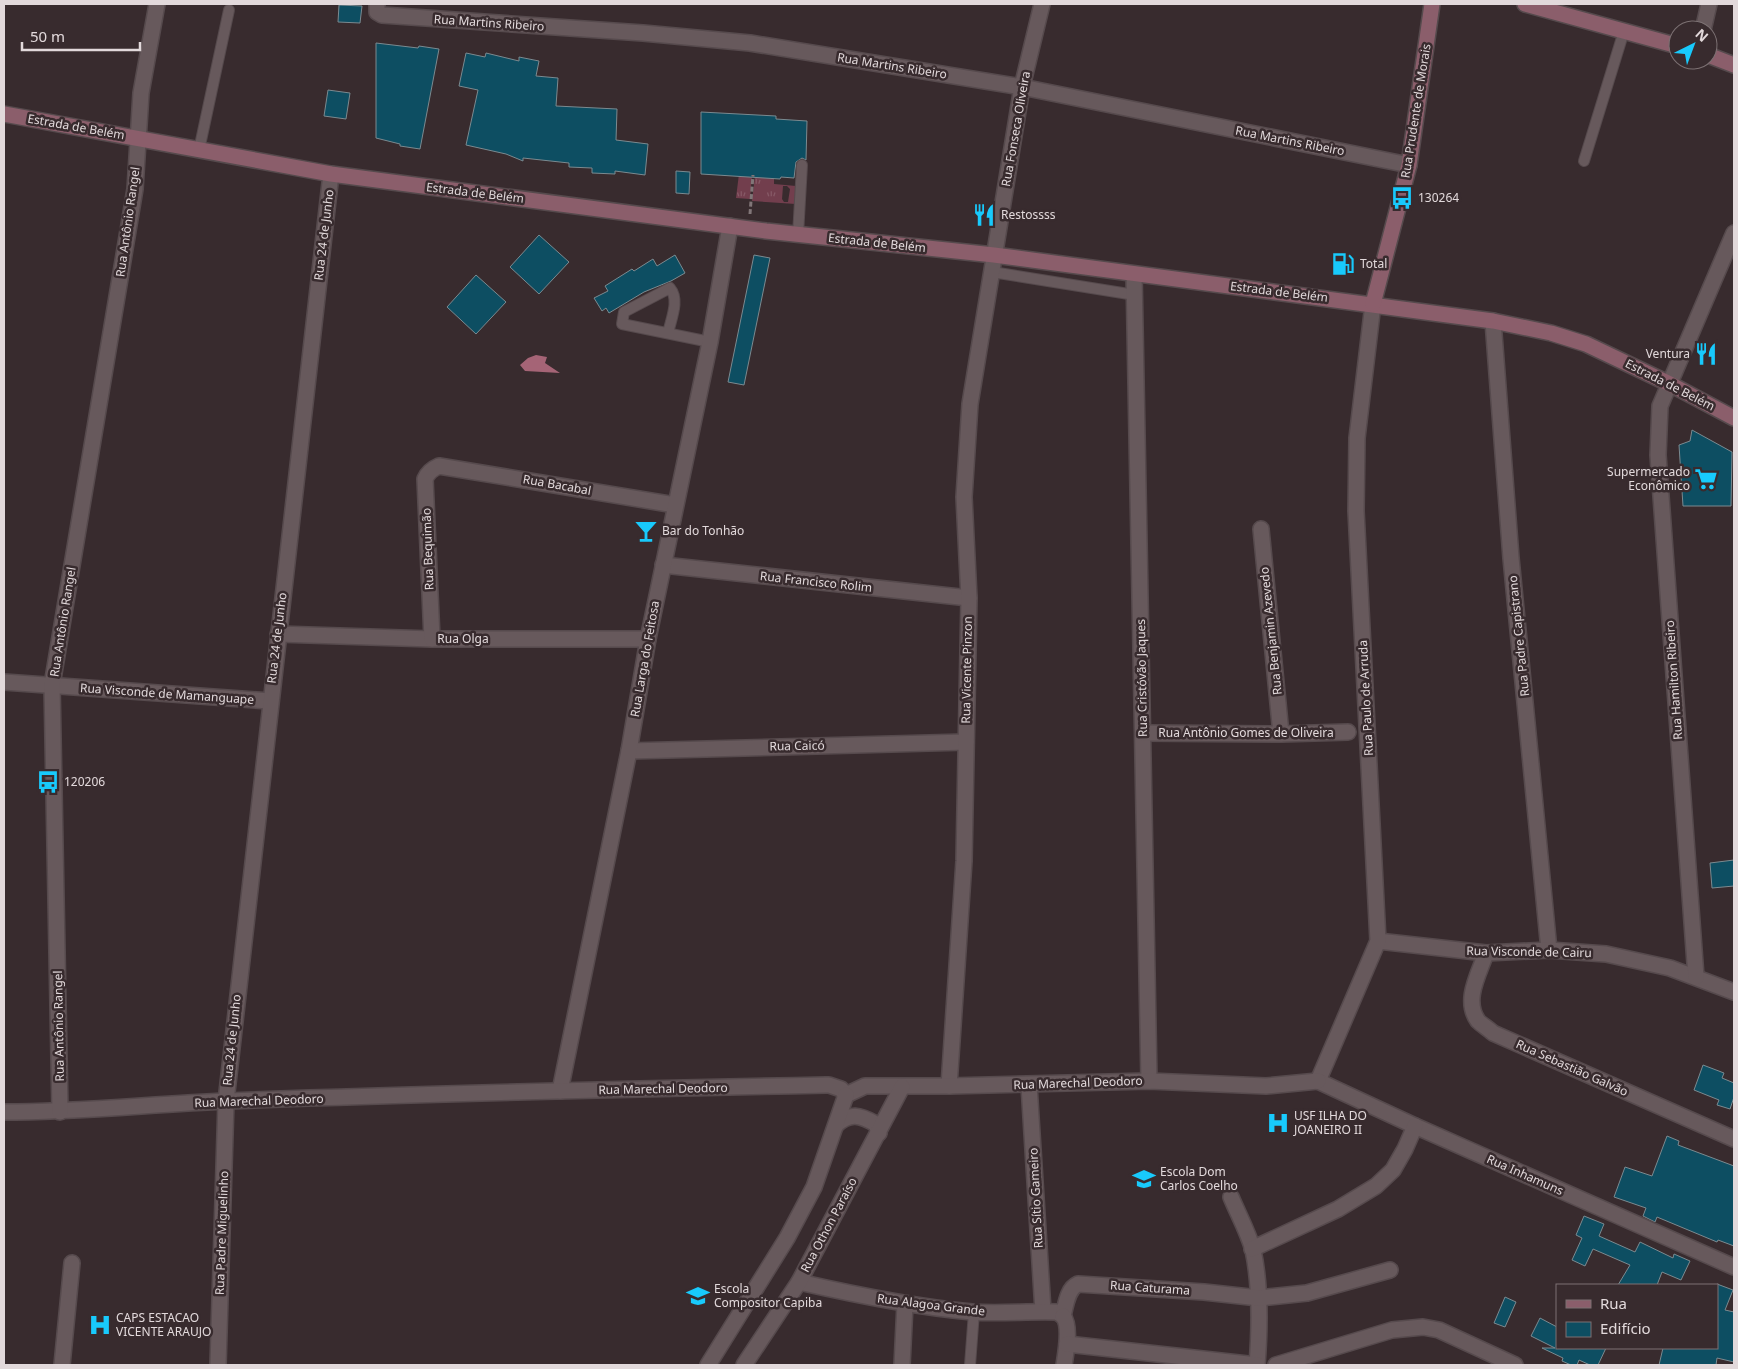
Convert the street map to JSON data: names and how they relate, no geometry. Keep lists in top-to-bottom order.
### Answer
{
  "streets": {
    "main road": ["Rua Prudente de Morais", "Estrada de Belém"],
    "street": [
      "Rua Martins Ribeiro",
      "Rua Fonseca Oliveira",
      "Rua Antônio Rangel",
      "Rua 24 de Junho",
      "Rua Bacabal",
      "Rua Bequimão",
      "Rua Francisco Rolim",
      "Rua Benjamin Azevedo",
      "Rua Padre Capistrano",
      "Rua Olga",
      "Rua Larga do Feitosa",
      "Rua Vicente Pinzon",
      "Rua Cristóvão Jaques",
      "Rua Hamilton Ribeiro",
      "Rua Visconde de Mamanguape",
      "Rua Paulo de Arruda",
      "Rua Antônio Gomes de Oliveira",
      "Rua Caicó",
      "Rua Visconde de Cairu",
      "Rua Sebastião Galvão",
      "Rua Marechal Deodoro",
      "Rua Inhamuns",
      "Rua Sítio Gameiro",
      "Rua Othon Paraíso",
      "Rua Padre Miguelinho",
      "Rua Caturama",
      "Rua Alagoa Grande"
    ]
  },
  "crossings": [
    ["Rua Martins Ribeiro", "Rua Prudente de Morais"],
    ["Rua Martins Ribeiro", "Rua Fonseca Oliveira"],
    ["Rua Prudente de Morais", "Estrada de Belém"],
    ["Rua Prudente de Morais", "Rua Paulo de Arruda"],
    ["Estrada de Belém", "Rua Fonseca Oliveira"],
    ["Estrada de Belém", "Rua Antônio Rangel"],
    ["Estrada de Belém", "Rua 24 de Junho"],
    ["Estrada de Belém", "Rua Padre Capistrano"],
    ["Estrada de Belém", "Rua Larga do Feitosa"],
    ["Estrada de Belém", "Rua Vicente Pinzon"],
    ["Estrada de Belém", "Rua Cristóvão Jaques"],
    ["Estrada de Belém", "Rua Hamilton Ribeiro"],
    ["Estrada de Belém", "Rua Paulo de Arruda"],
    ["Rua Fonseca Oliveira", "Rua Vicente Pinzon"],
    ["Rua Antônio Rangel", "Rua Visconde de Mamanguape"],
    ["Rua Antônio Rangel", "Rua Marechal Deodoro"],
    ["Rua 24 de Junho", "Rua Olga"],
    ["Rua 24 de Junho", "Rua Visconde de Mamanguape"],
    ["Rua 24 de Junho", "Rua Marechal Deodoro"],
    ["Rua 24 de Junho", "Rua Padre Miguelinho"],
    ["Rua Bacabal", "Rua Bequimão"],
    ["Rua Bacabal", "Rua Larga do Feitosa"],
    ["Rua Bequimão", "Rua Olga"],
    ["Rua Francisco Rolim", "Rua Larga do Feitosa"],
    ["Rua Francisco Rolim", "Rua Vicente Pinzon"],
    ["Rua Benjamin Azevedo", "Rua Antônio Gomes de Oliveira"],
    ["Rua Padre Capistrano", "Rua Visconde de Cairu"],
    ["Rua Olga", "Rua Larga do Feitosa"],
    ["Rua Larga do Feitosa", "Rua Caicó"],
    ["Rua Larga do Feitosa", "Rua Marechal Deodoro"],
    ["Rua Vicente Pinzon", "Rua Caicó"],
    ["Rua Vicente Pinzon", "Rua Marechal Deodoro"],
    ["Rua Cristóvão Jaques", "Rua Antônio Gomes de Oliveira"],
    ["Rua Cristóvão Jaques", "Rua Marechal Deodoro"],
    ["Rua Hamilton Ribeiro", "Rua Visconde de Cairu"],
    ["Rua Paulo de Arruda", "Rua Visconde de Cairu"],
    ["Rua Paulo de Arruda", "Rua Marechal Deodoro"],
    ["Rua Paulo de Arruda", "Rua Inhamuns"],
    ["Rua Visconde de Cairu", "Rua Sebastião Galvão"],
    ["Rua Marechal Deodoro", "Rua Inhamuns"],
    ["Rua Marechal Deodoro", "Rua Sítio Gameiro"],
    ["Rua Marechal Deodoro", "Rua Othon Paraíso"],
    ["Rua Marechal Deodoro", "Rua Padre Miguelinho"],
    ["Rua Sítio Gameiro", "Rua Alagoa Grande"],
    ["Rua Othon Paraíso", "Rua Alagoa Grande"],
    ["Rua Caturama", "Rua Alagoa Grande"]
  ],
  "places": {
    "bus stop": ["130264", "120206"],
    "restaurant": ["Restossss", "Ventura"],
    "fuel station": ["Total"],
    "supermarket": ["Supermercado Econômico"],
    "bar": ["Bar do Tonhão"],
    "hospital": ["USF ILHA DO JOANEIRO II", "CAPS ESTACAO VICENTE ARAUJO"],
    "school or university": ["Escola Dom Carlos Coelho", "Escola Compositor Capiba"]
  },
  "legend": ["Rua", "Edifício"],
  "scale_bar": "50 m",
  "north": "top right"
}
